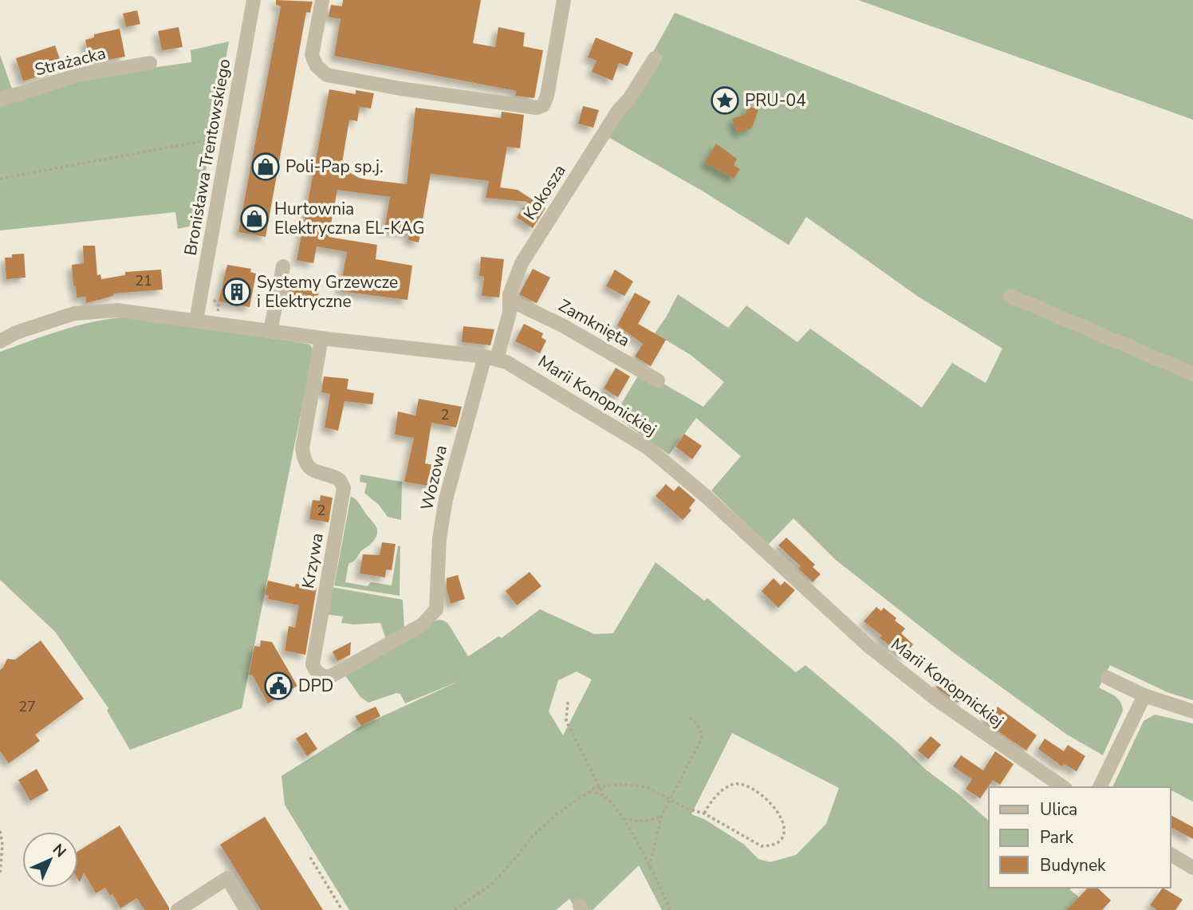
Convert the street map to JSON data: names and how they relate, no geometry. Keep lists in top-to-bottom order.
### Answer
{
  "streets": {
    "street": [
      "Strażacka",
      "Bronisława Trentowskiego",
      "Kokosza",
      "Zamknięta",
      "Marii Konopnickiej",
      "Wozowa",
      "Krzywa"
    ]
  },
  "crossings": [
    ["Bronisława Trentowskiego", "Marii Konopnickiej"],
    ["Kokosza", "Zamknięta"],
    ["Kokosza", "Marii Konopnickiej"],
    ["Kokosza", "Wozowa"],
    ["Marii Konopnickiej", "Wozowa"],
    ["Marii Konopnickiej", "Krzywa"],
    ["Wozowa", "Krzywa"]
  ],
  "places": {
    "place": ["PRU-04"],
    "shop": ["Poli-Pap sp.j.", "Hurtownia Elektryczna EL-KAG"],
    "building": ["Systemy Grzewcze i Elektryczne"],
    "public building": ["DPD"]
  },
  "house_numbers": [
    "21",
    "2",
    "2",
    "27"
  ],
  "legend": ["Ulica", "Park", "Budynek"],
  "north": "top right"
}
